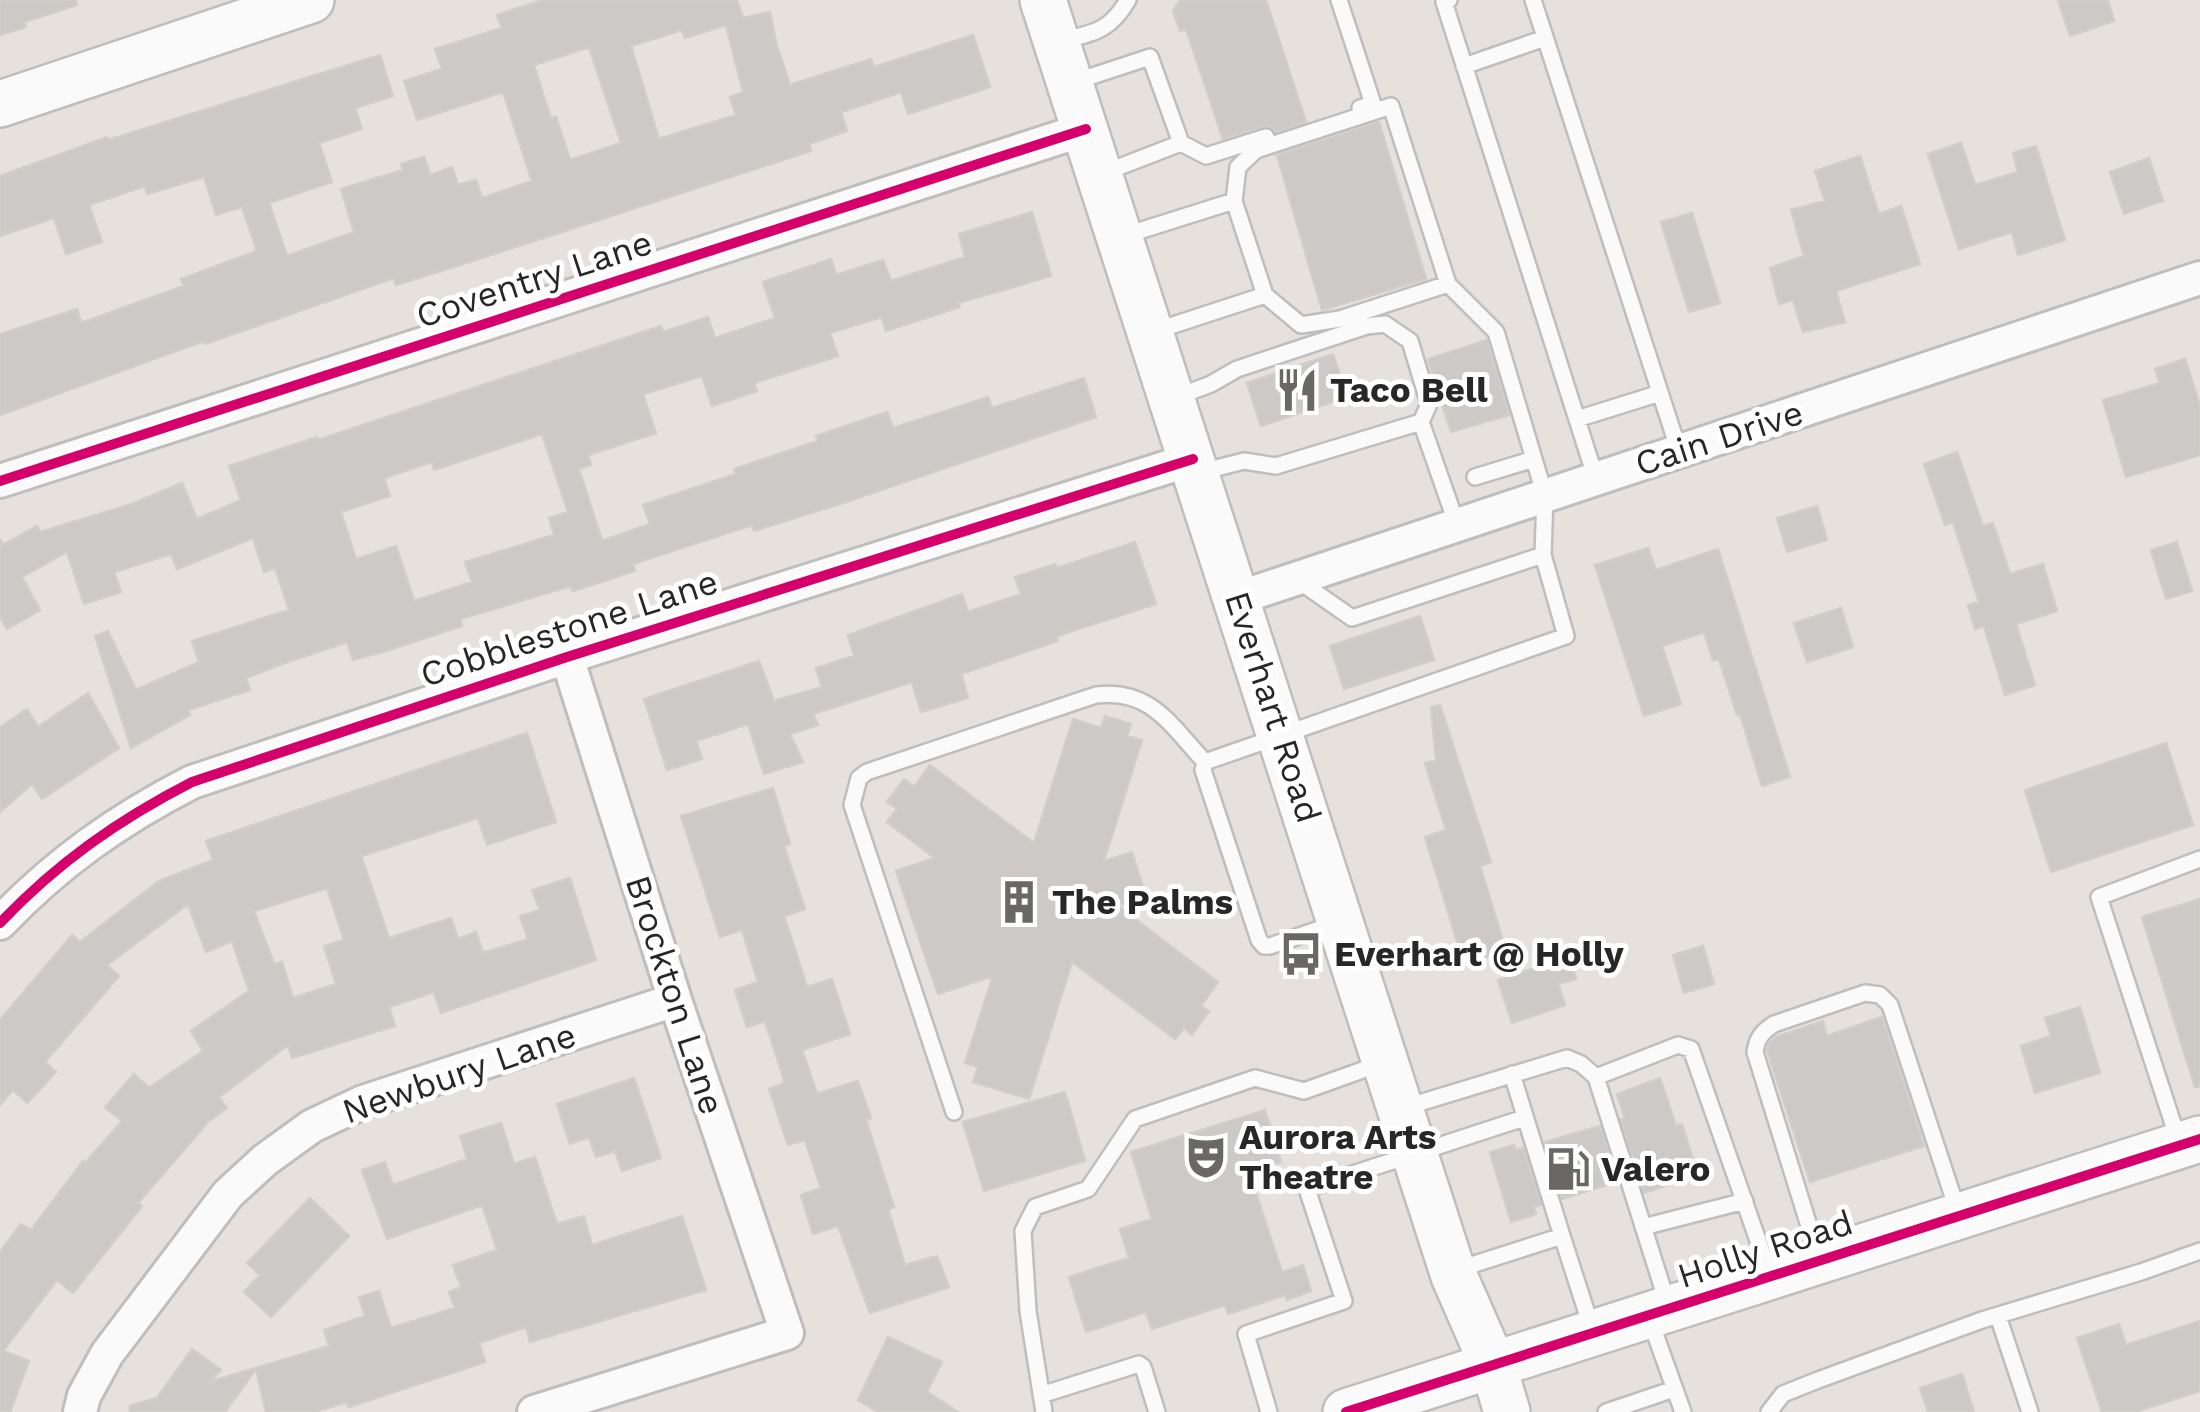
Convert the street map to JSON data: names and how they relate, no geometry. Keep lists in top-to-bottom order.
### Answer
{
  "streets": {
    "main road": ["Everhart Road", "Holly Road"],
    "street": [
      "Coventry Lane",
      "Cain Drive",
      "Cobblestone Lane",
      "Brockton Lane",
      "Newbury Lane"
    ]
  },
  "crossings": [
    ["Coventry Lane", "Everhart Road"],
    ["Cain Drive", "Everhart Road"],
    ["Cobblestone Lane", "Everhart Road"],
    ["Cobblestone Lane", "Brockton Lane"],
    ["Everhart Road", "Holly Road"],
    ["Brockton Lane", "Newbury Lane"]
  ],
  "places": {
    "restaurant": ["Taco Bell"],
    "building": ["The Palms"],
    "bus stop": ["Everhart @ Holly"],
    "theatre": ["Aurora Arts Theatre"],
    "fuel station": ["Valero"]
  }
}
